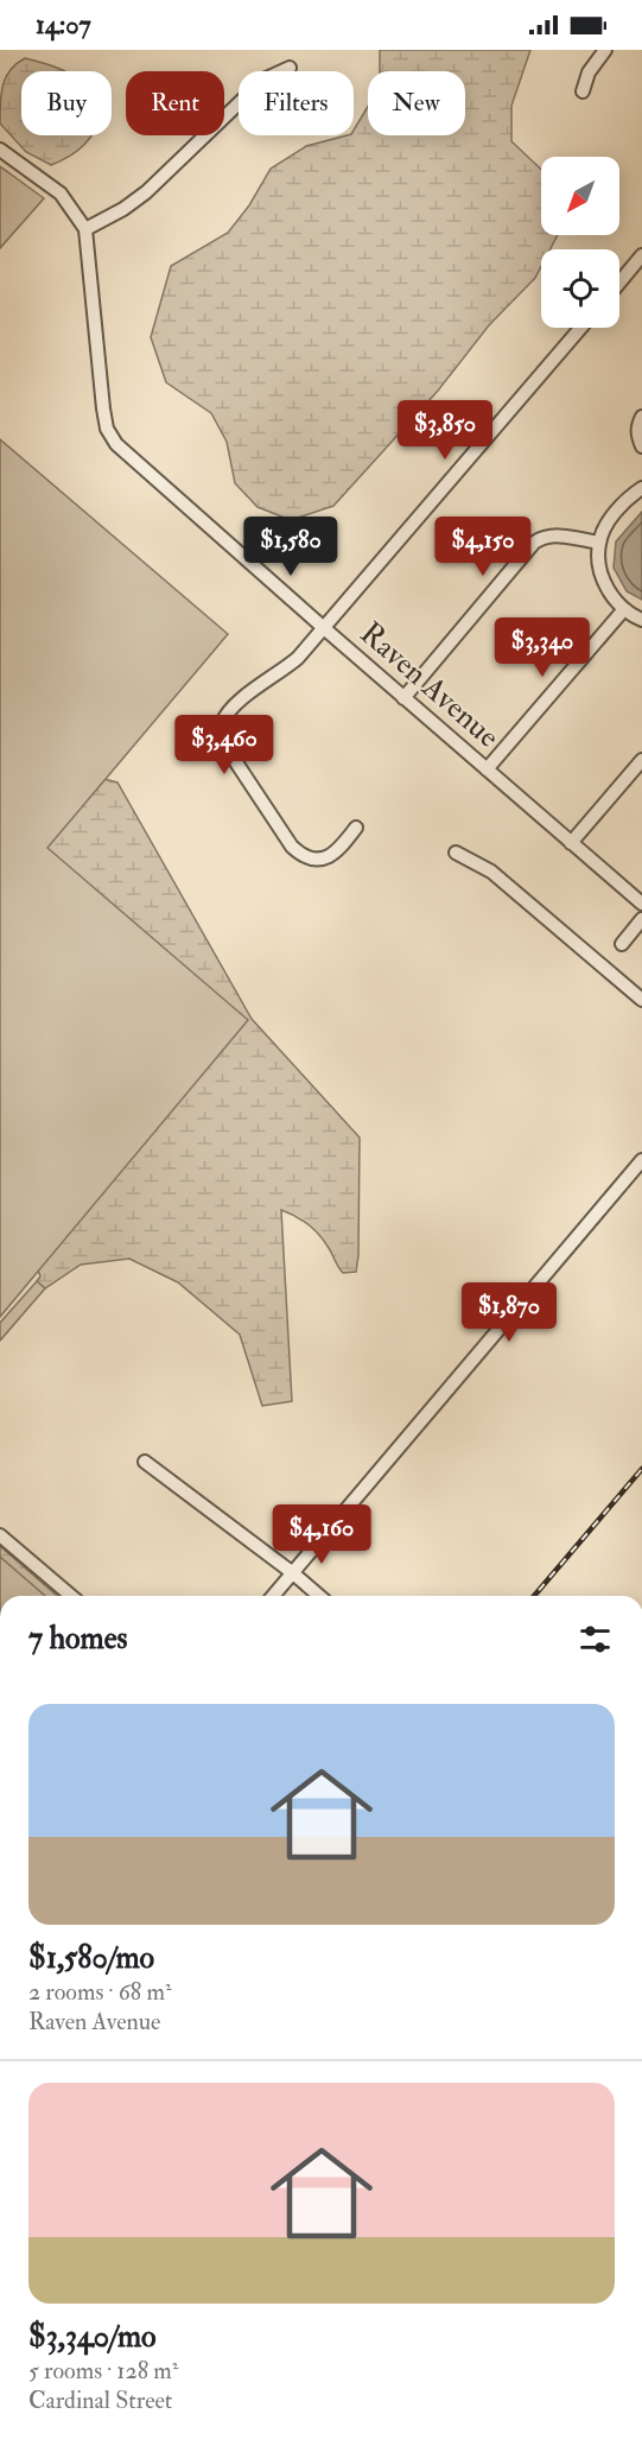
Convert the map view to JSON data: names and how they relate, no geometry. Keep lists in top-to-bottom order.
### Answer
{
  "streets": {
    "street": ["Raven Avenue"]
  },
  "north": "bottom left",
  "page": {
    "status": "14:07",
    "chip": [
      "Buy",
      "Rent",
      "Filters",
      "New"
    ],
    "price": [
      "$3,850",
      "$1,580",
      "$4,150",
      "$3,340",
      "$3,460",
      "$1,870",
      "$4,160"
    ],
    "heading": "7 homes",
    "list": [
      {
        "name": "$1,580/mo",
        "note": "2 rooms · 68 m² · Raven Avenue"
      },
      {
        "name": "$3,340/mo",
        "note": "5 rooms · 128 m² · Cardinal Street"
      }
    ]
  }
}
